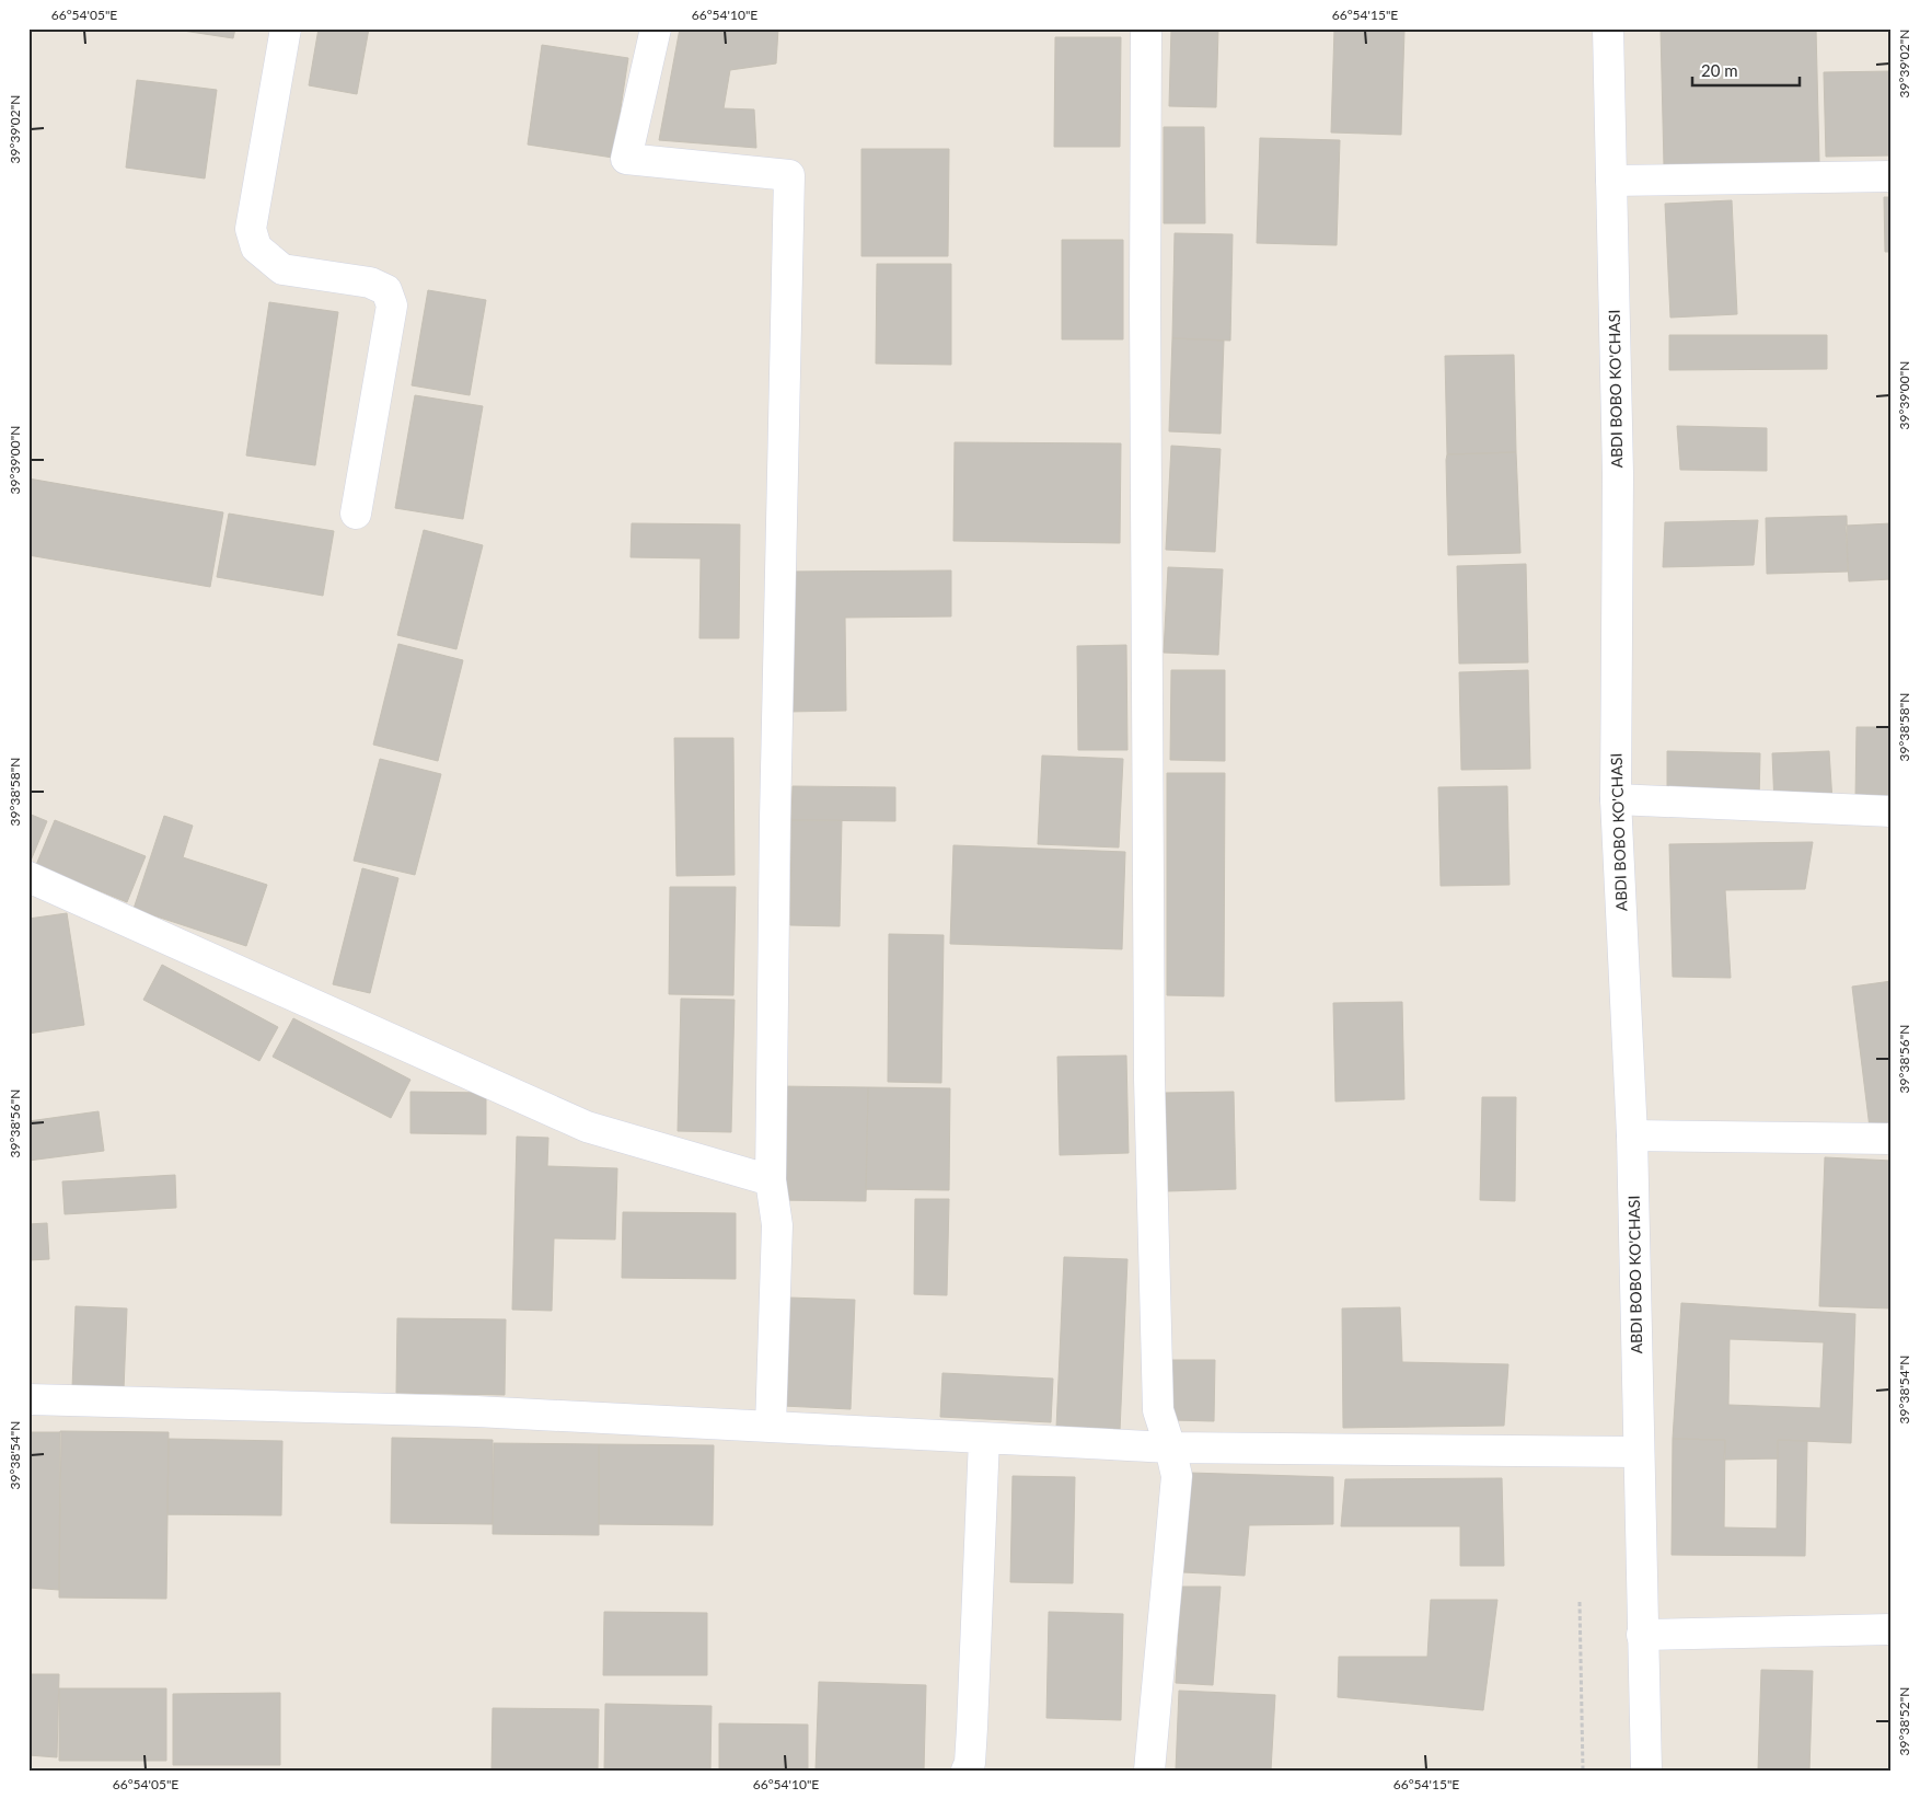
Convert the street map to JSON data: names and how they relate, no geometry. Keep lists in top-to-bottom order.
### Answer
{
  "streets": {
    "street": ["ABDI BOBO KO'CHASI"]
  },
  "scale_bar": "20 m",
  "coordinates": [
    "66°54'05\"E",
    "66°54'10\"E",
    "66°54'15\"E",
    "39°39'02\"N",
    "39°39'00\"N",
    "39°38'58\"N",
    "39°38'56\"N",
    "39°38'54\"N",
    "39°38'52\"N"
  ]
}
